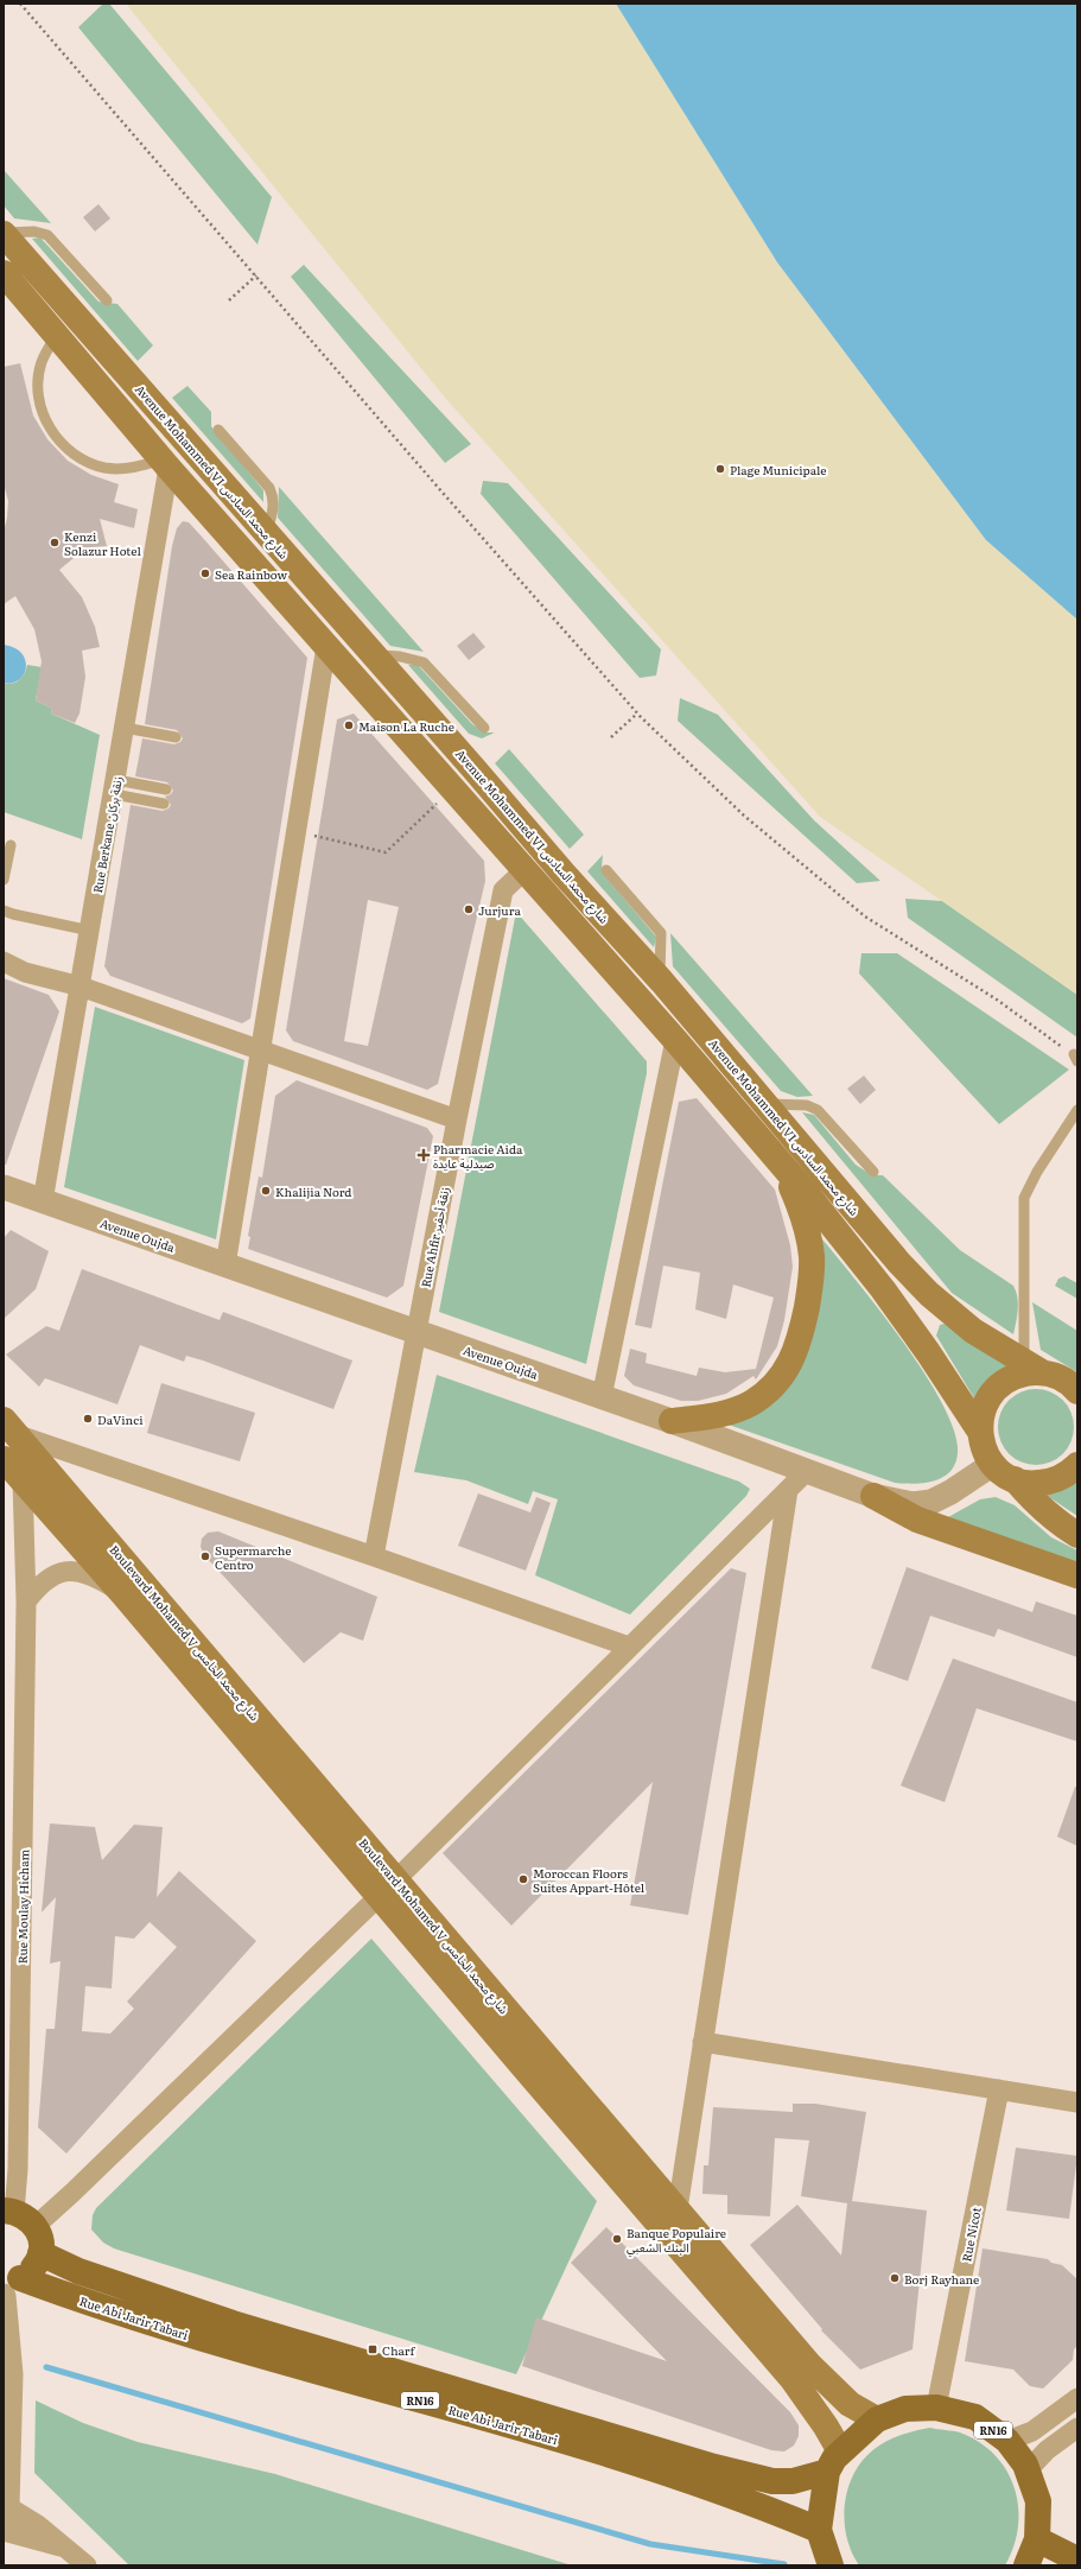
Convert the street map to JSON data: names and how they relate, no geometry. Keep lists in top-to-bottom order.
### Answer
{
  "streets": {
    "main road": [
      "Avenue Mohammed VI شارع محمد السادس",
      "Boulevard Mohamed V شارع محمد الخامس",
      "Rue Abi Jarir Tabari",
      "RN16"
    ],
    "street": [
      "Rue Berkane زنقة بركان",
      "Avenue Oujda",
      "Rue Ahfir زنقة أحفير",
      "Rue Moulay Hicham",
      "Rue Nicot"
    ]
  },
  "crossings": [
    ["Rue Berkane زنقة بركان", "Avenue Oujda"],
    ["Avenue Oujda", "Rue Ahfir زنقة أحفير"],
    ["Boulevard Mohamed V شارع محمد الخامس", "Rue Moulay Hicham"],
    ["Boulevard Mohamed V شارع محمد الخامس", "Rue Abi Jarir Tabari"],
    ["Boulevard Mohamed V شارع محمد الخامس", "RN16"],
    ["Rue Nicot", "RN16"],
    ["Rue Abi Jarir Tabari", "RN16"]
  ],
  "places": {
    "other": [
      "Plage Municipale",
      "Kenzi Solazur Hotel",
      "Sea Rainbow",
      "Maison La Ruche",
      "Jurjura",
      "Khalijia Nord",
      "DaVinci",
      "Supermarche Centro",
      "Moroccan Floors Suites Appart-Hôtel",
      "Banque Populaire البنك الشعبي",
      "Borj Rayhane"
    ],
    "health": ["Pharmacie Aida صيدلية عايدة"],
    "transit": ["Charf"]
  }
}
